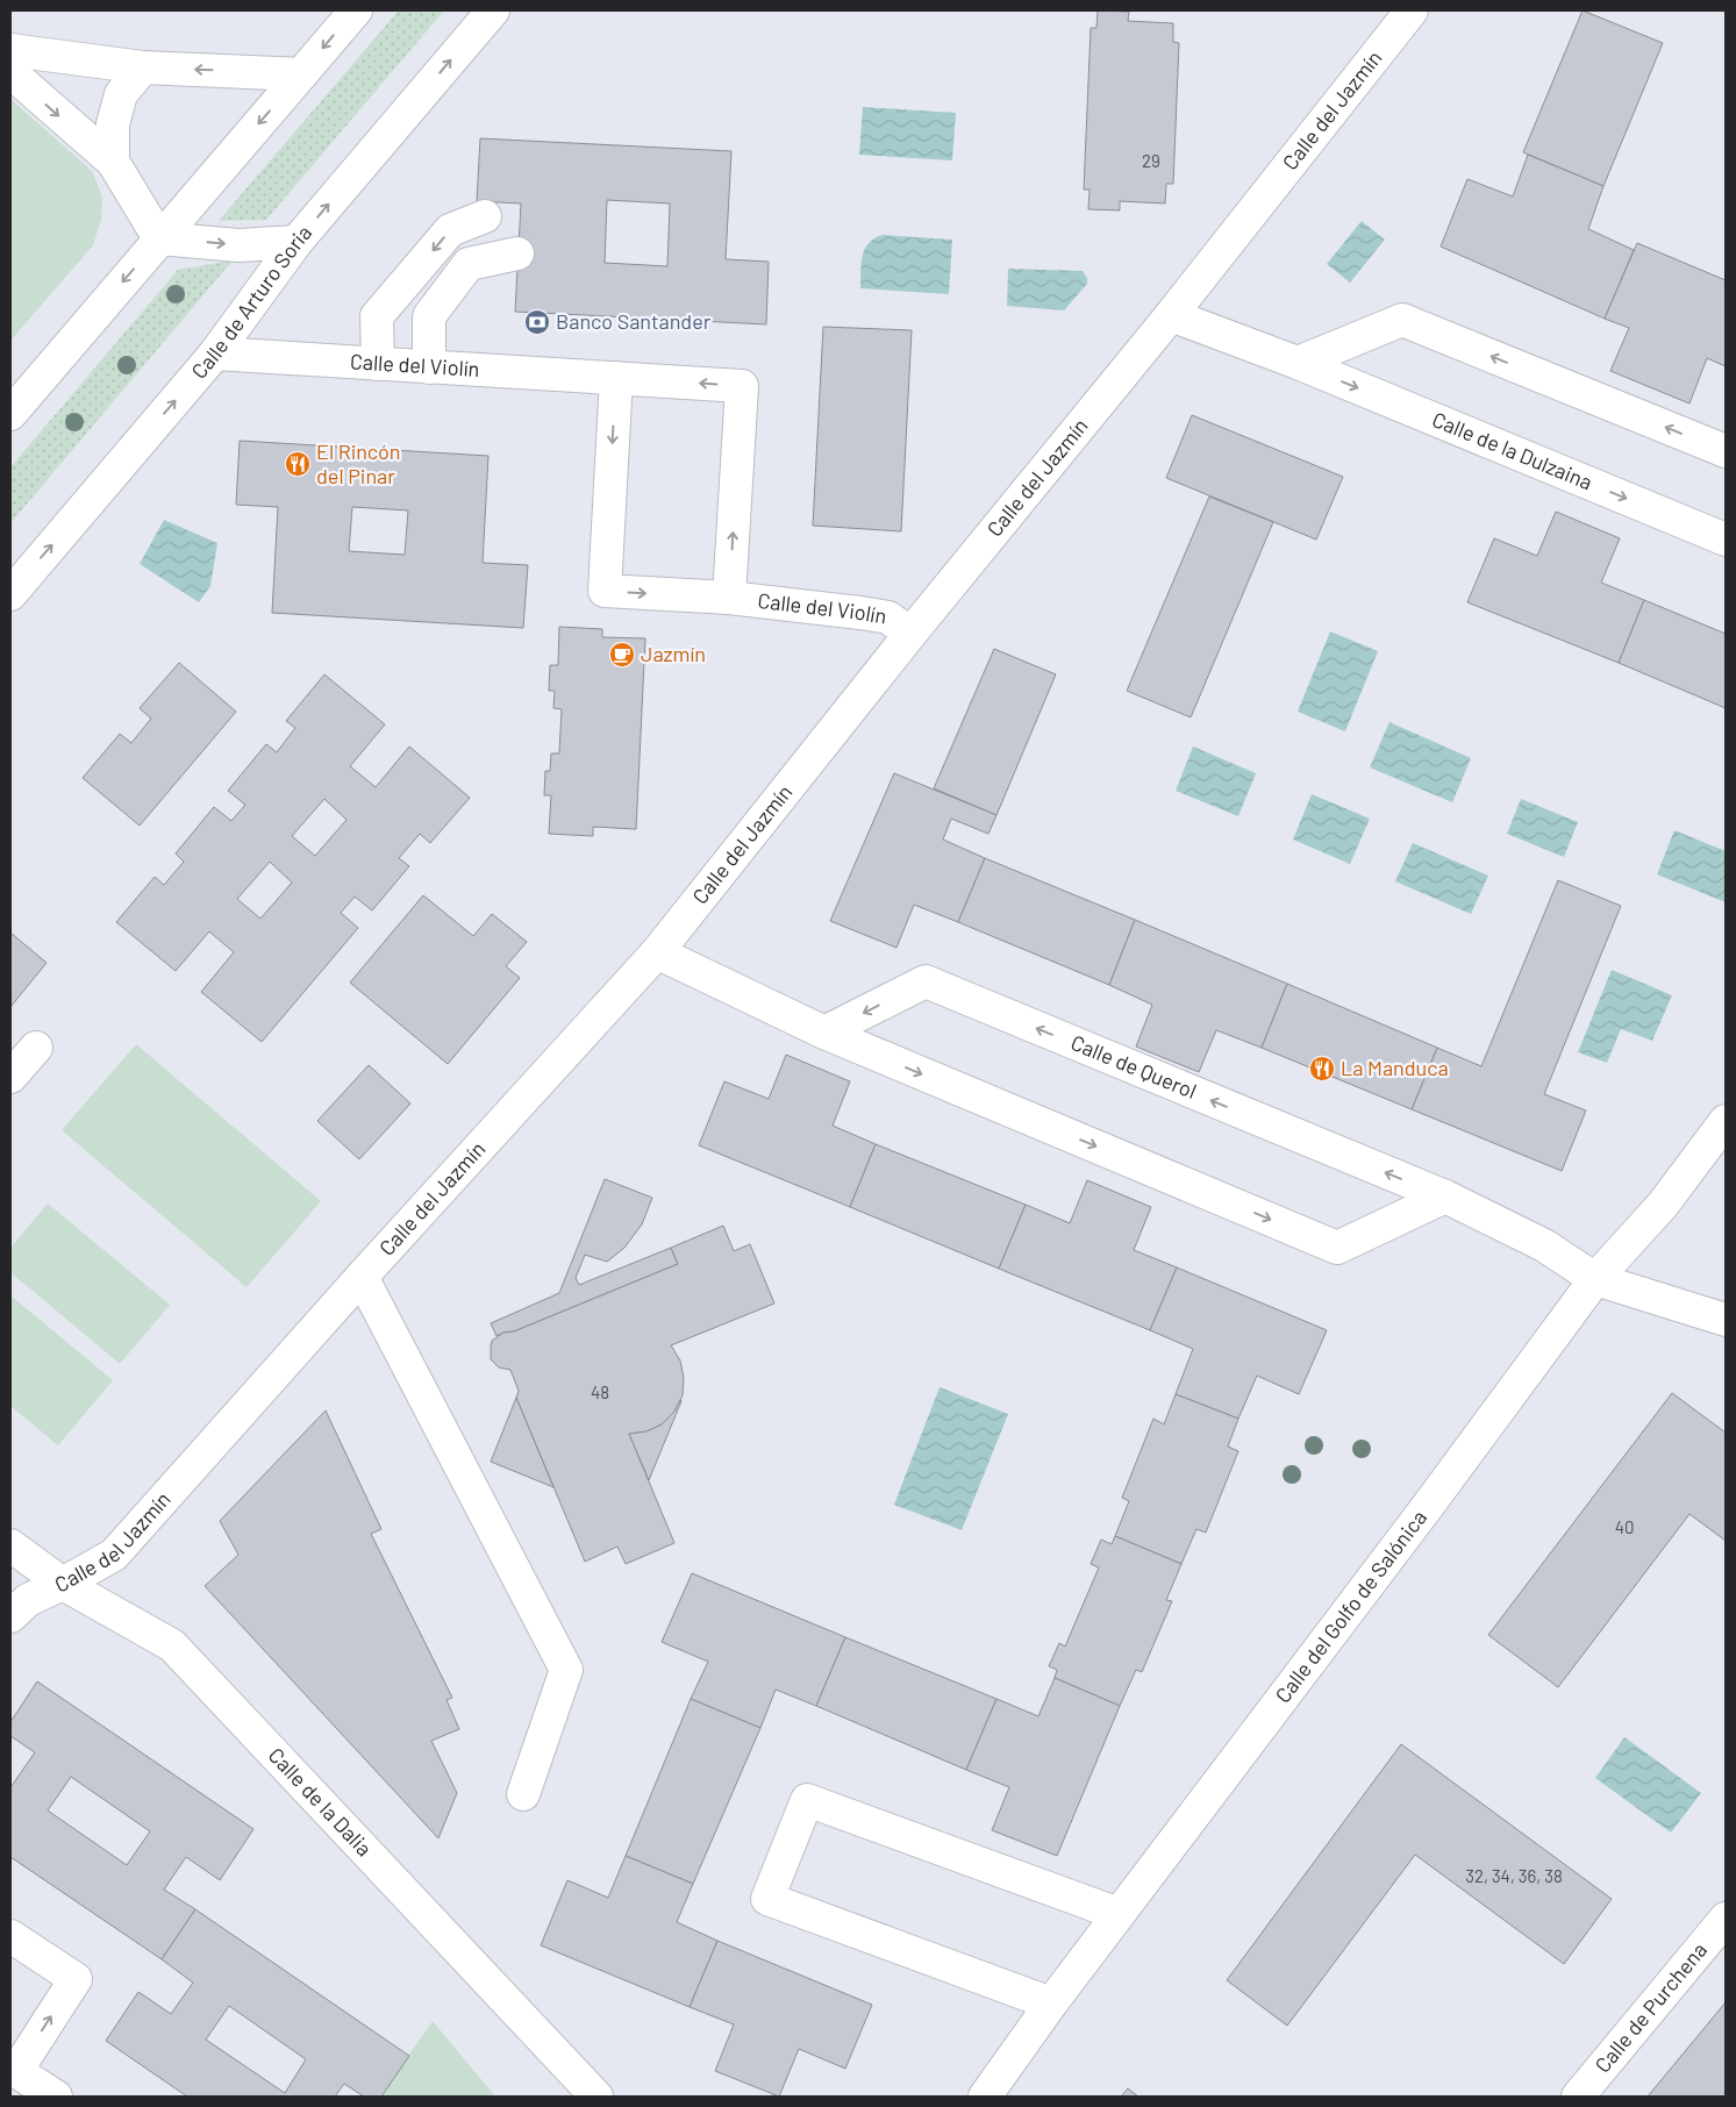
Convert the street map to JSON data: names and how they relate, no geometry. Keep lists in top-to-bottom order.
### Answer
{
  "streets": {
    "street": [
      "Calle del Jazmín",
      "Calle de Arturo Soria",
      "Calle del Violín",
      "Calle de la Dulzaina",
      "Calle de Querol",
      "Calle del Golfo de Salónica",
      "Calle de la Dalia",
      "Calle de Purchena"
    ]
  },
  "crossings": [
    ["Calle del Jazmín", "Calle del Violín"],
    ["Calle del Jazmín", "Calle de la Dulzaina"],
    ["Calle del Jazmín", "Calle de la Dalia"],
    ["Calle de Arturo Soria", "Calle del Violín"],
    ["Calle de Querol", "Calle del Golfo de Salónica"]
  ],
  "places": {
    "bank": ["Banco Santander"],
    "restaurant": ["El Rincón del Pinar", "La Manduca"],
    "cafe": ["Jazmín"]
  },
  "house_numbers": [
    "29",
    "48",
    "40",
    "32, 34, 36, 38"
  ]
}
